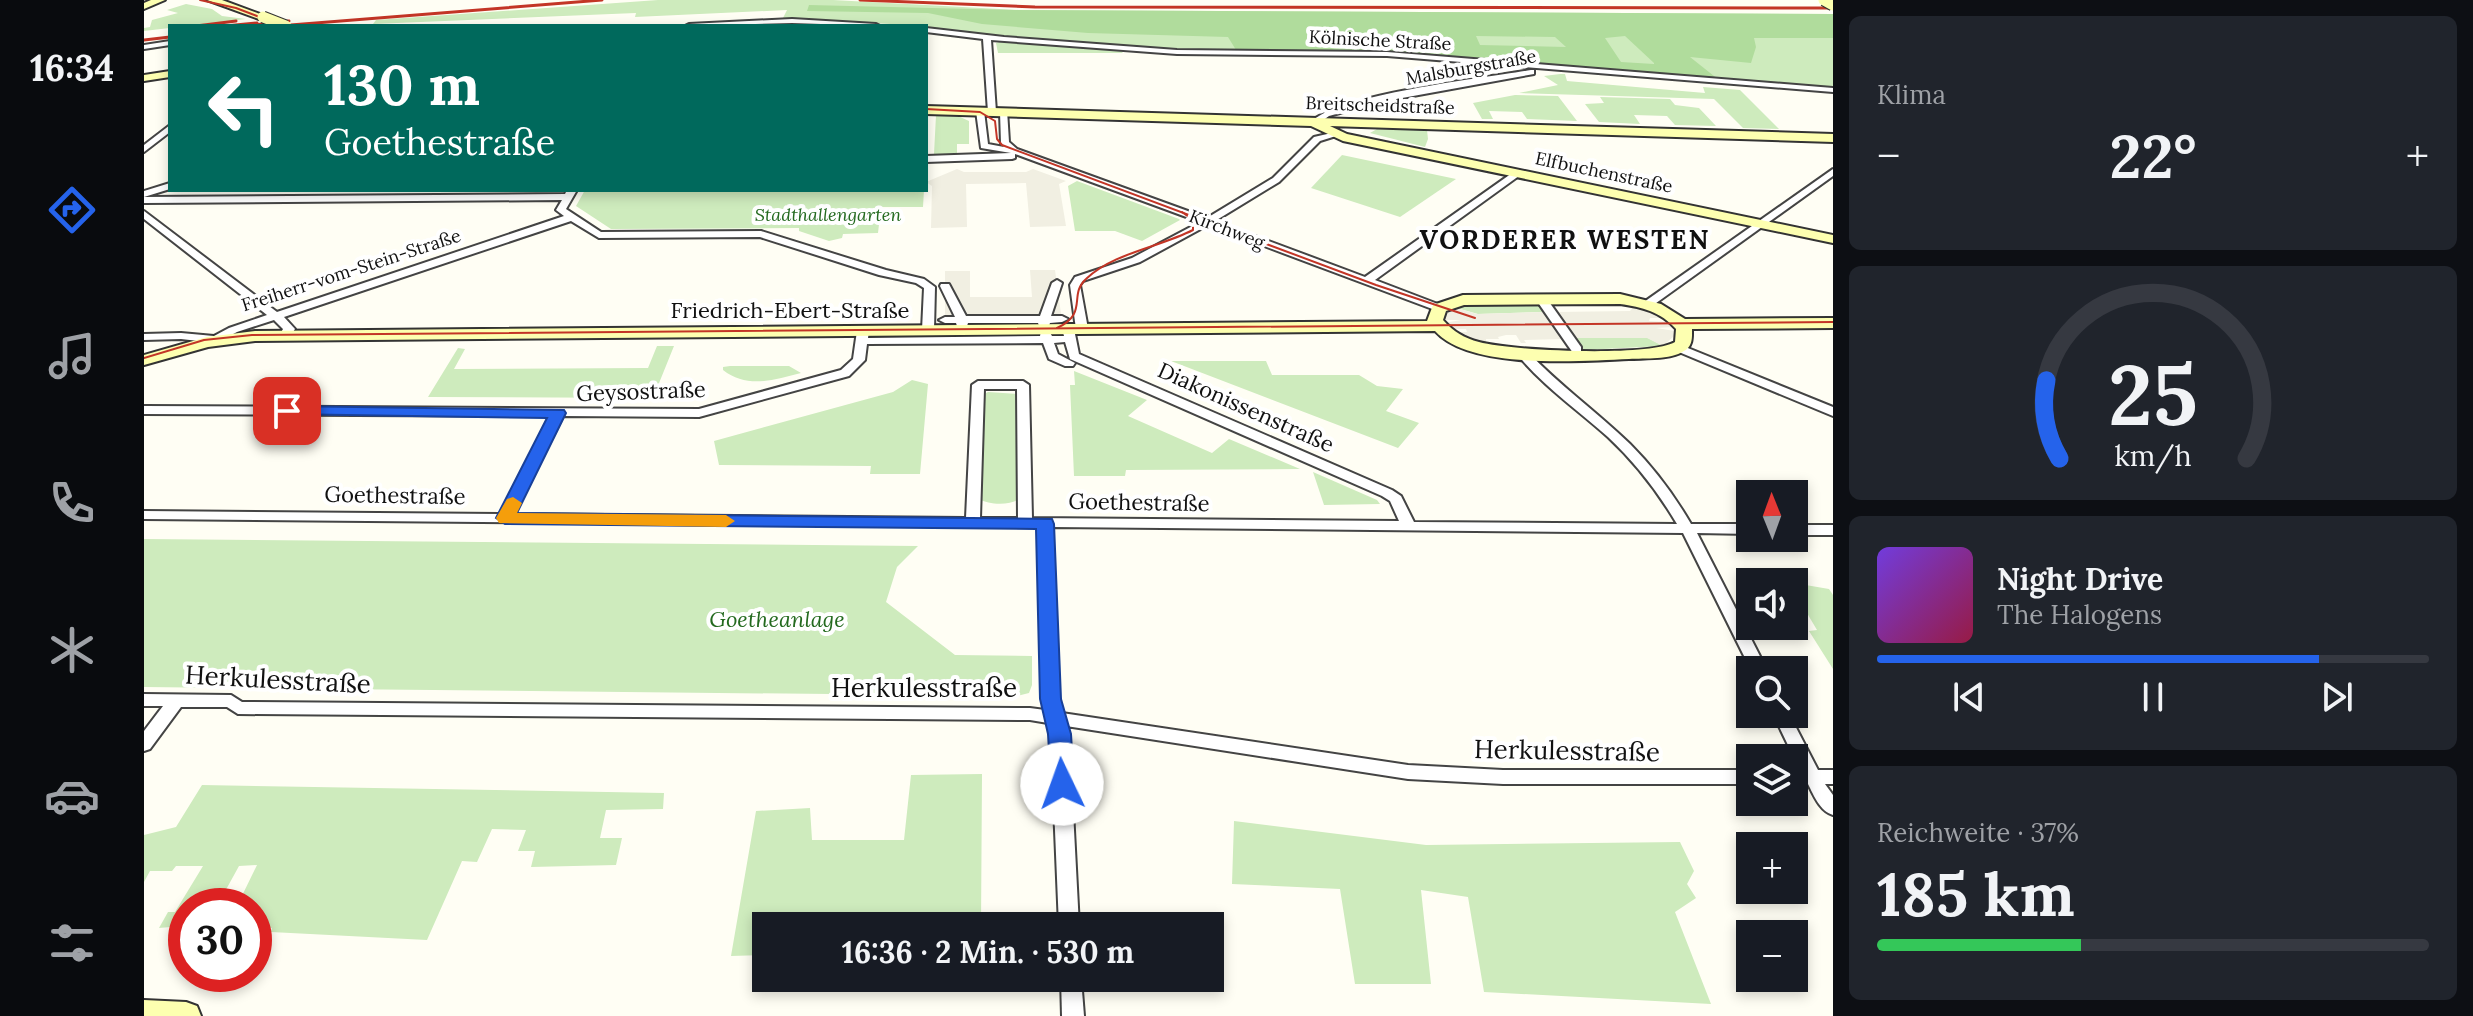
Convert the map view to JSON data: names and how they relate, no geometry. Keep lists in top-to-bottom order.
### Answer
{
  "streets": {
    "main road": [
      "Breitscheidstraße",
      "Elfbuchenstraße",
      "Freiherr-vom-Stein-Straße",
      "Friedrich-Ebert-Straße"
    ],
    "street": [
      "Kölnische Straße",
      "Malsburgstraße",
      "Kirchweg",
      "Geysostraße",
      "Diakonissenstraße",
      "Goethestraße",
      "Herkulesstraße"
    ]
  },
  "crossings": [
    ["Kölnische Straße", "Malsburgstraße"],
    ["Malsburgstraße", "Breitscheidstraße"],
    ["Malsburgstraße", "Elfbuchenstraße"],
    ["Breitscheidstraße", "Elfbuchenstraße"],
    ["Breitscheidstraße", "Kirchweg"],
    ["Freiherr-vom-Stein-Straße", "Friedrich-Ebert-Straße"],
    ["Friedrich-Ebert-Straße", "Geysostraße"],
    ["Friedrich-Ebert-Straße", "Diakonissenstraße"],
    ["Diakonissenstraße", "Goethestraße"]
  ],
  "districts": ["VORDERER WESTEN"],
  "parks": ["Stadthallengarten", "Goetheanlage"],
  "north": "top",
  "page": {
    "tabs": "16:34",
    "tile": [
      "Klima",
      ["Reichweite · 37%", "185 km"]
    ],
    "turn": ["130 m", "Goethestraße"],
    "heat": ["−", "22°", "+"],
    "map_buttons": ["+", "−"],
    "song": ["Night Drive", "The Halogens"],
    "limit": "30",
    "trip": "16:36 · 2 Min. · 530 m",
    "gauge": ["25", "km/h"]
  }
}
